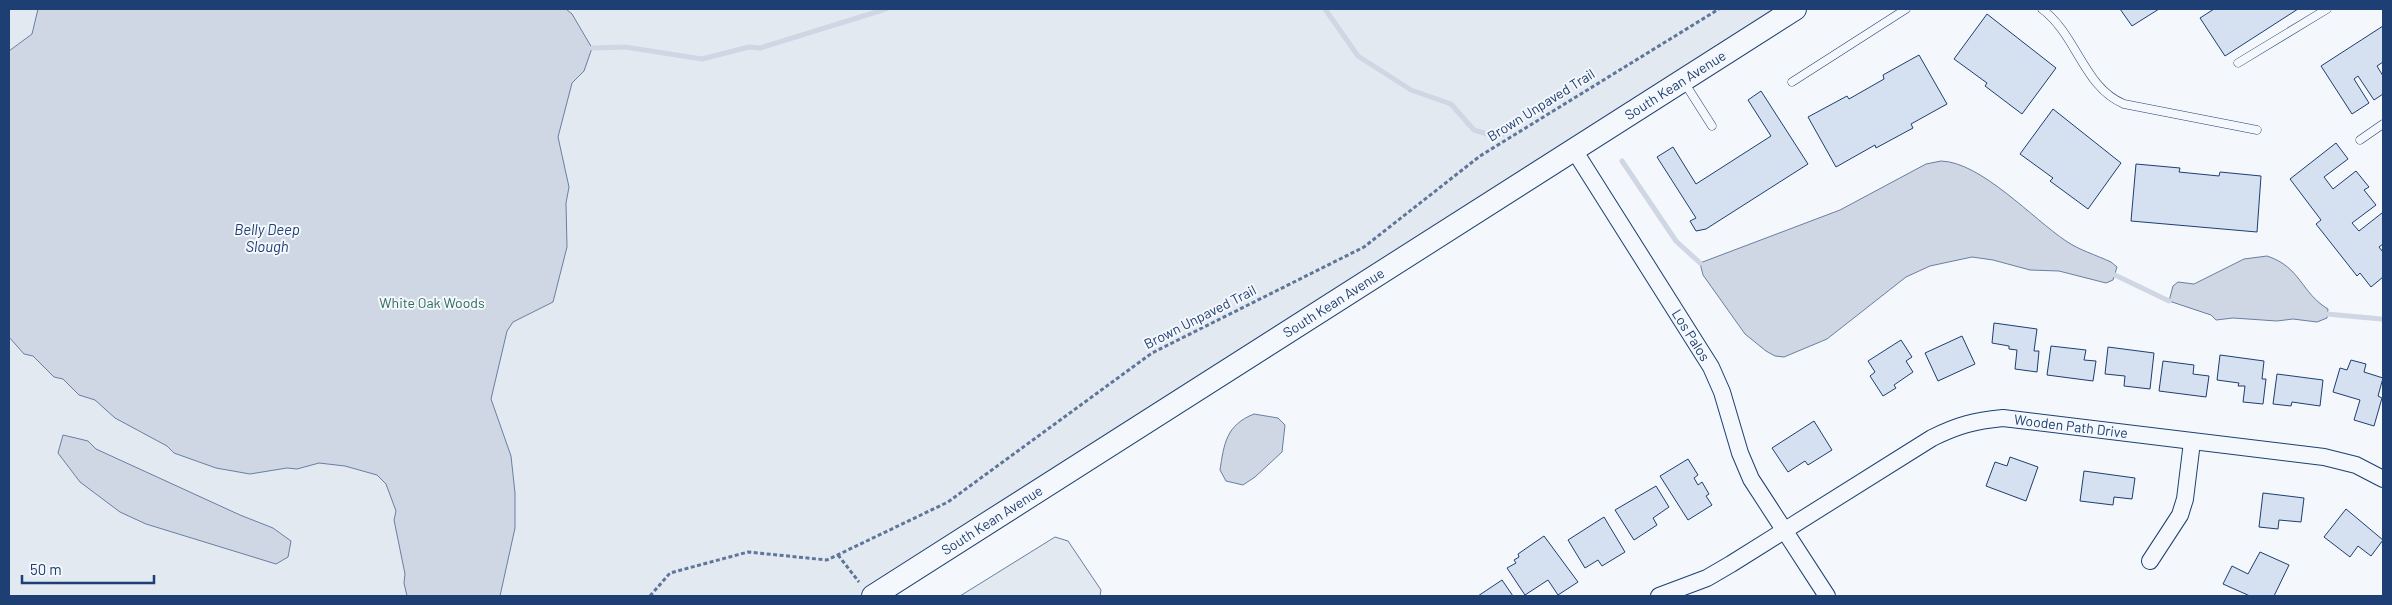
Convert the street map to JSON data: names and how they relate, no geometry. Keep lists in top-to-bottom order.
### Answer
{
  "streets": {
    "street": ["South Kean Avenue", "Los Palos", "Wooden Path Drive"],
    "path": ["Brown Unpaved Trail"]
  },
  "crossings": [
    ["South Kean Avenue", "Los Palos"],
    ["Los Palos", "Wooden Path Drive"]
  ],
  "water": ["Belly Deep Slough"],
  "parks": ["White Oak Woods"],
  "scale_bar": "50 m"
}
